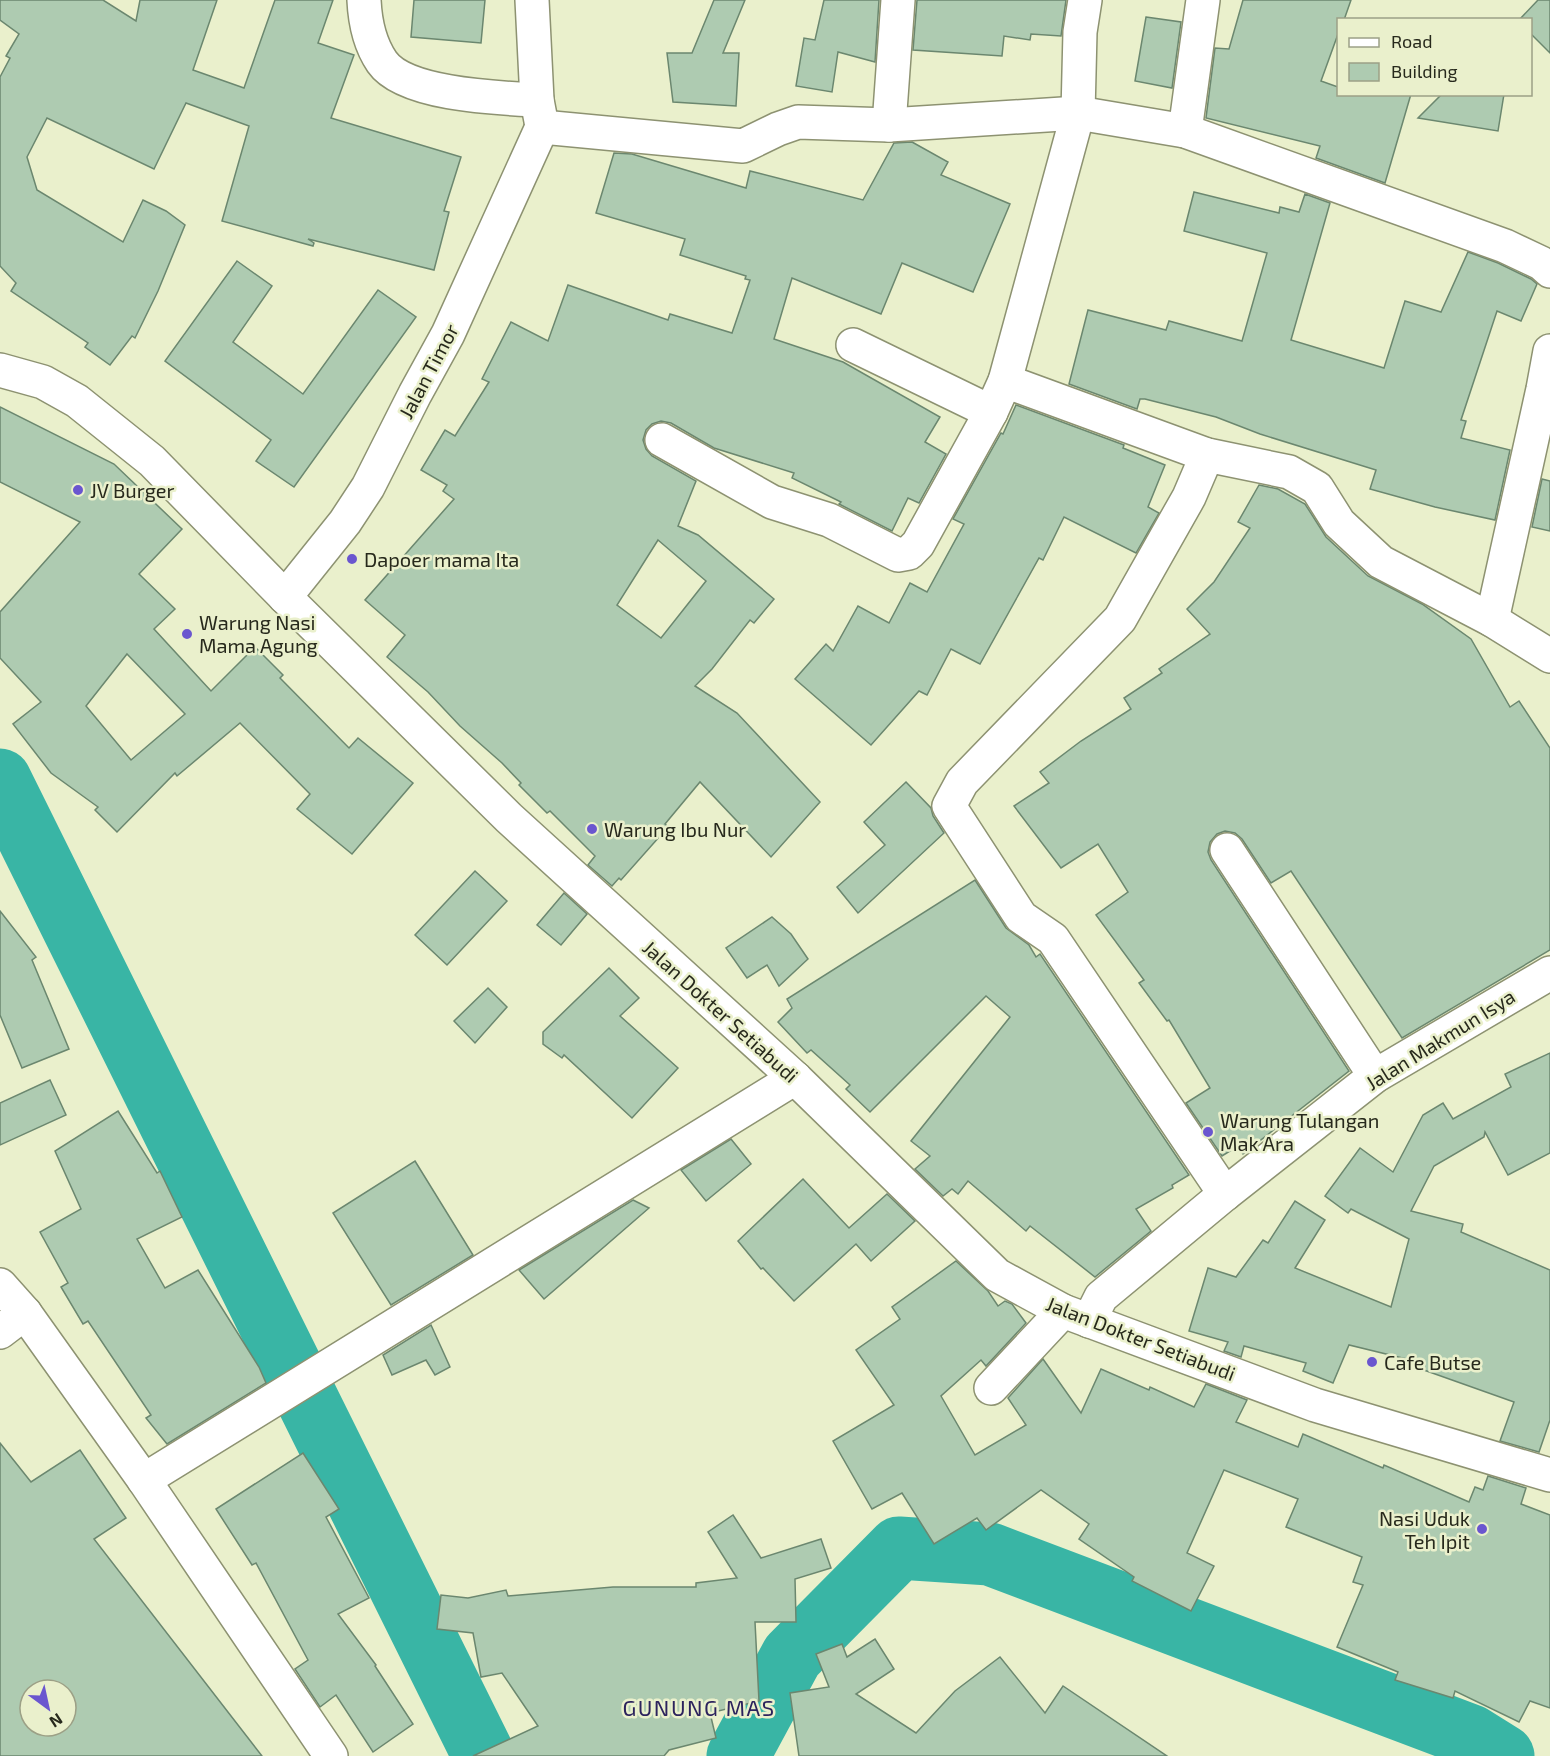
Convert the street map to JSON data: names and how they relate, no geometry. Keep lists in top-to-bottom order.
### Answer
{
  "streets": {
    "street": ["Jalan Timor", "Jalan Dokter Setiabudi", "Jalan Makmun Isya"]
  },
  "crossings": [
    ["Jalan Timor", "Jalan Dokter Setiabudi"],
    ["Jalan Dokter Setiabudi", "Jalan Makmun Isya"]
  ],
  "districts": ["GUNUNG MAS"],
  "places": [
    "JV Burger",
    "Dapoer mama Ita",
    "Warung Nasi Mama Agung",
    "Warung Ibu Nur",
    "Warung Tulangan Mak Ara",
    "Cafe Butse",
    "Nasi Uduk Teh Ipit"
  ],
  "legend": ["Road", "Building"],
  "north": "bottom right"
}
